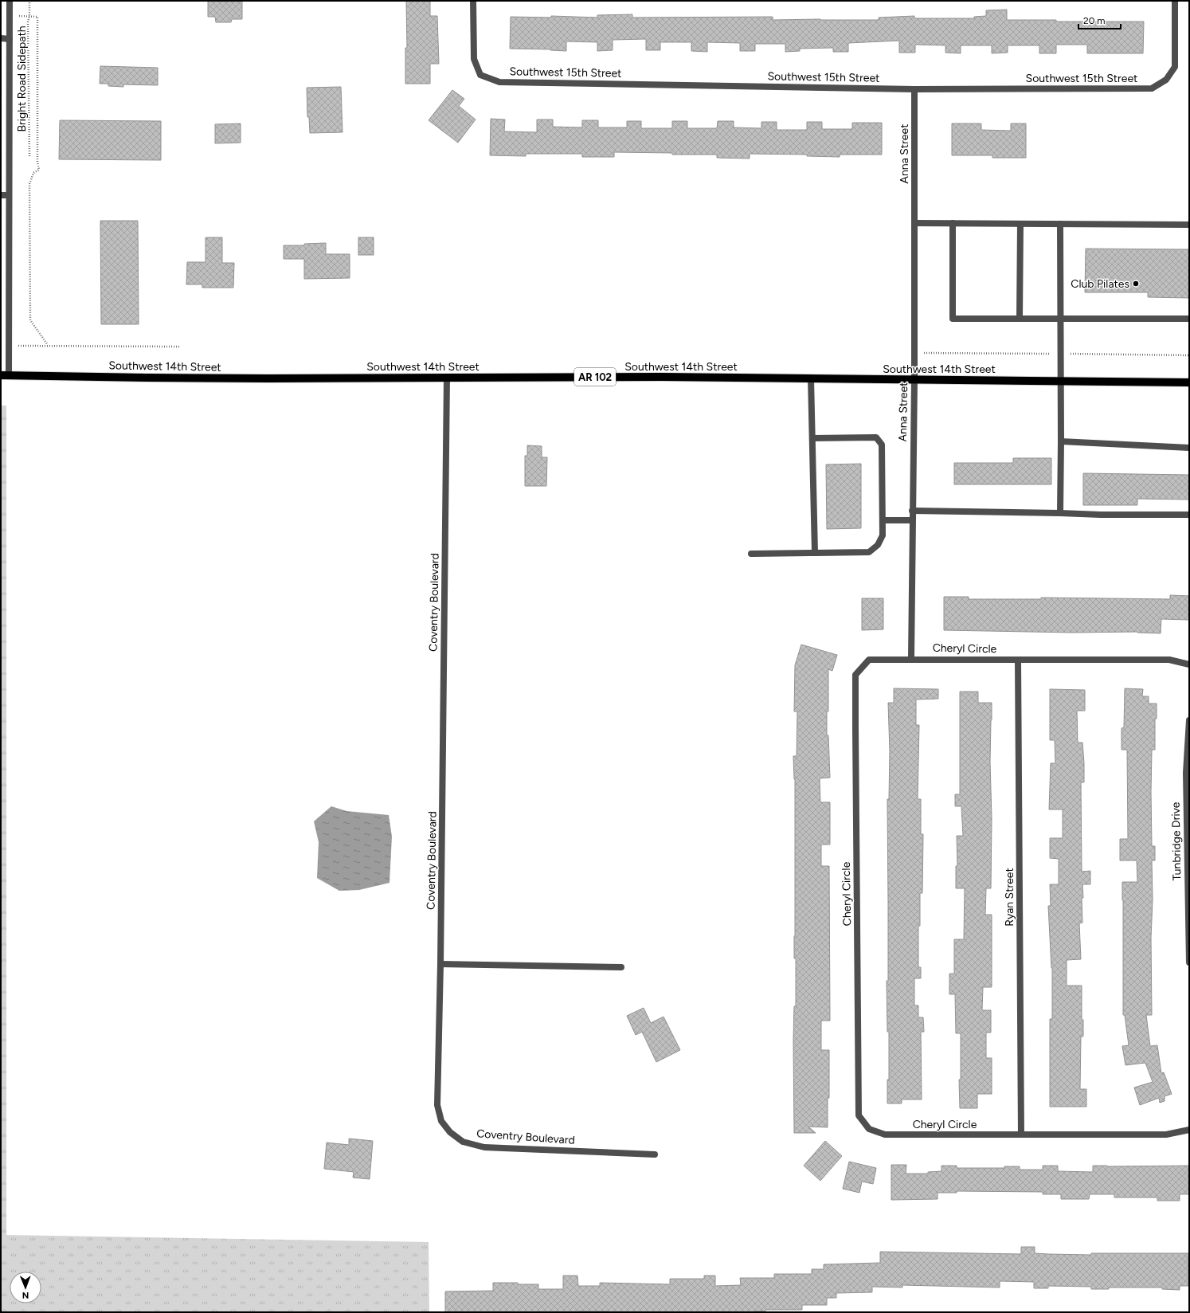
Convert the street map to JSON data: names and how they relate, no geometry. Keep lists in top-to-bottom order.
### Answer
{
  "streets": {
    "main road": ["Southwest 14th Street", "AR 102"],
    "street": [
      "Southwest 15th Street",
      "Anna Street",
      "Coventry Boulevard",
      "Cheryl Circle",
      "Tunbridge Drive",
      "Ryan Street"
    ],
    "path": ["Bright Road Sidepath"]
  },
  "crossings": [
    ["Southwest 15th Street", "Anna Street"],
    ["Anna Street", "Southwest 14th Street"],
    ["Anna Street", "Cheryl Circle"],
    ["Southwest 14th Street", "Coventry Boulevard"],
    ["Cheryl Circle", "Ryan Street"]
  ],
  "places": ["Club Pilates"],
  "scale_bar": "20 m",
  "north": "bottom"
}
